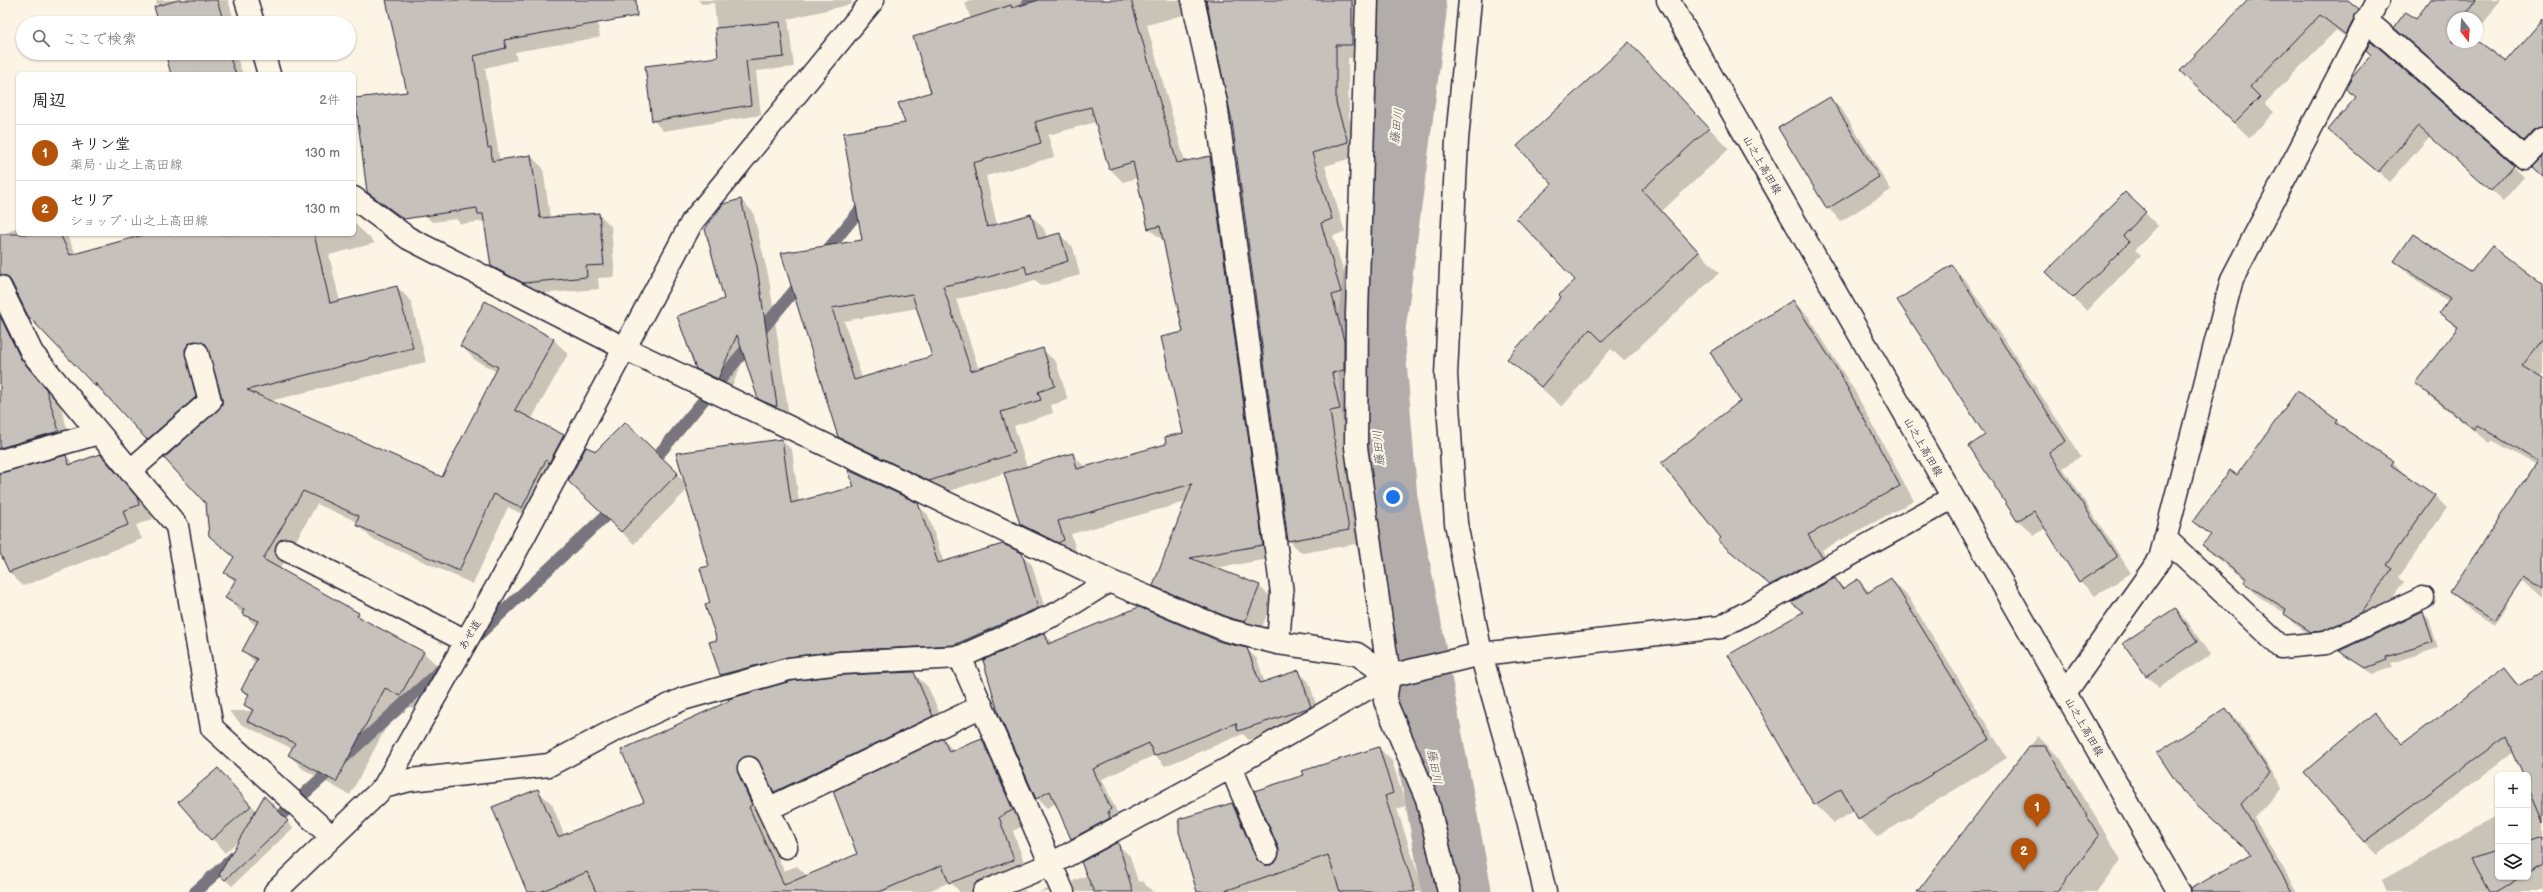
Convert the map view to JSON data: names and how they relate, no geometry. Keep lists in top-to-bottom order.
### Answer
{
  "streets": {
    "street": ["山之上高田線", "あぜ道"]
  },
  "water": ["藤田川"],
  "north": "bottom",
  "page": {
    "search": "ここで検索",
    "heading": ["周辺", "2件"],
    "list": [
      {
        "mark": "1",
        "name": "キリン堂",
        "note": "薬局 · 山之上高田線",
        "value": "130 m"
      },
      {
        "mark": "2",
        "name": "セリア",
        "note": "ショップ · 山之上高田線",
        "value": "130 m"
      }
    ],
    "map_buttons": ["+", "−"],
    "pins": ["1", "2"]
  }
}
